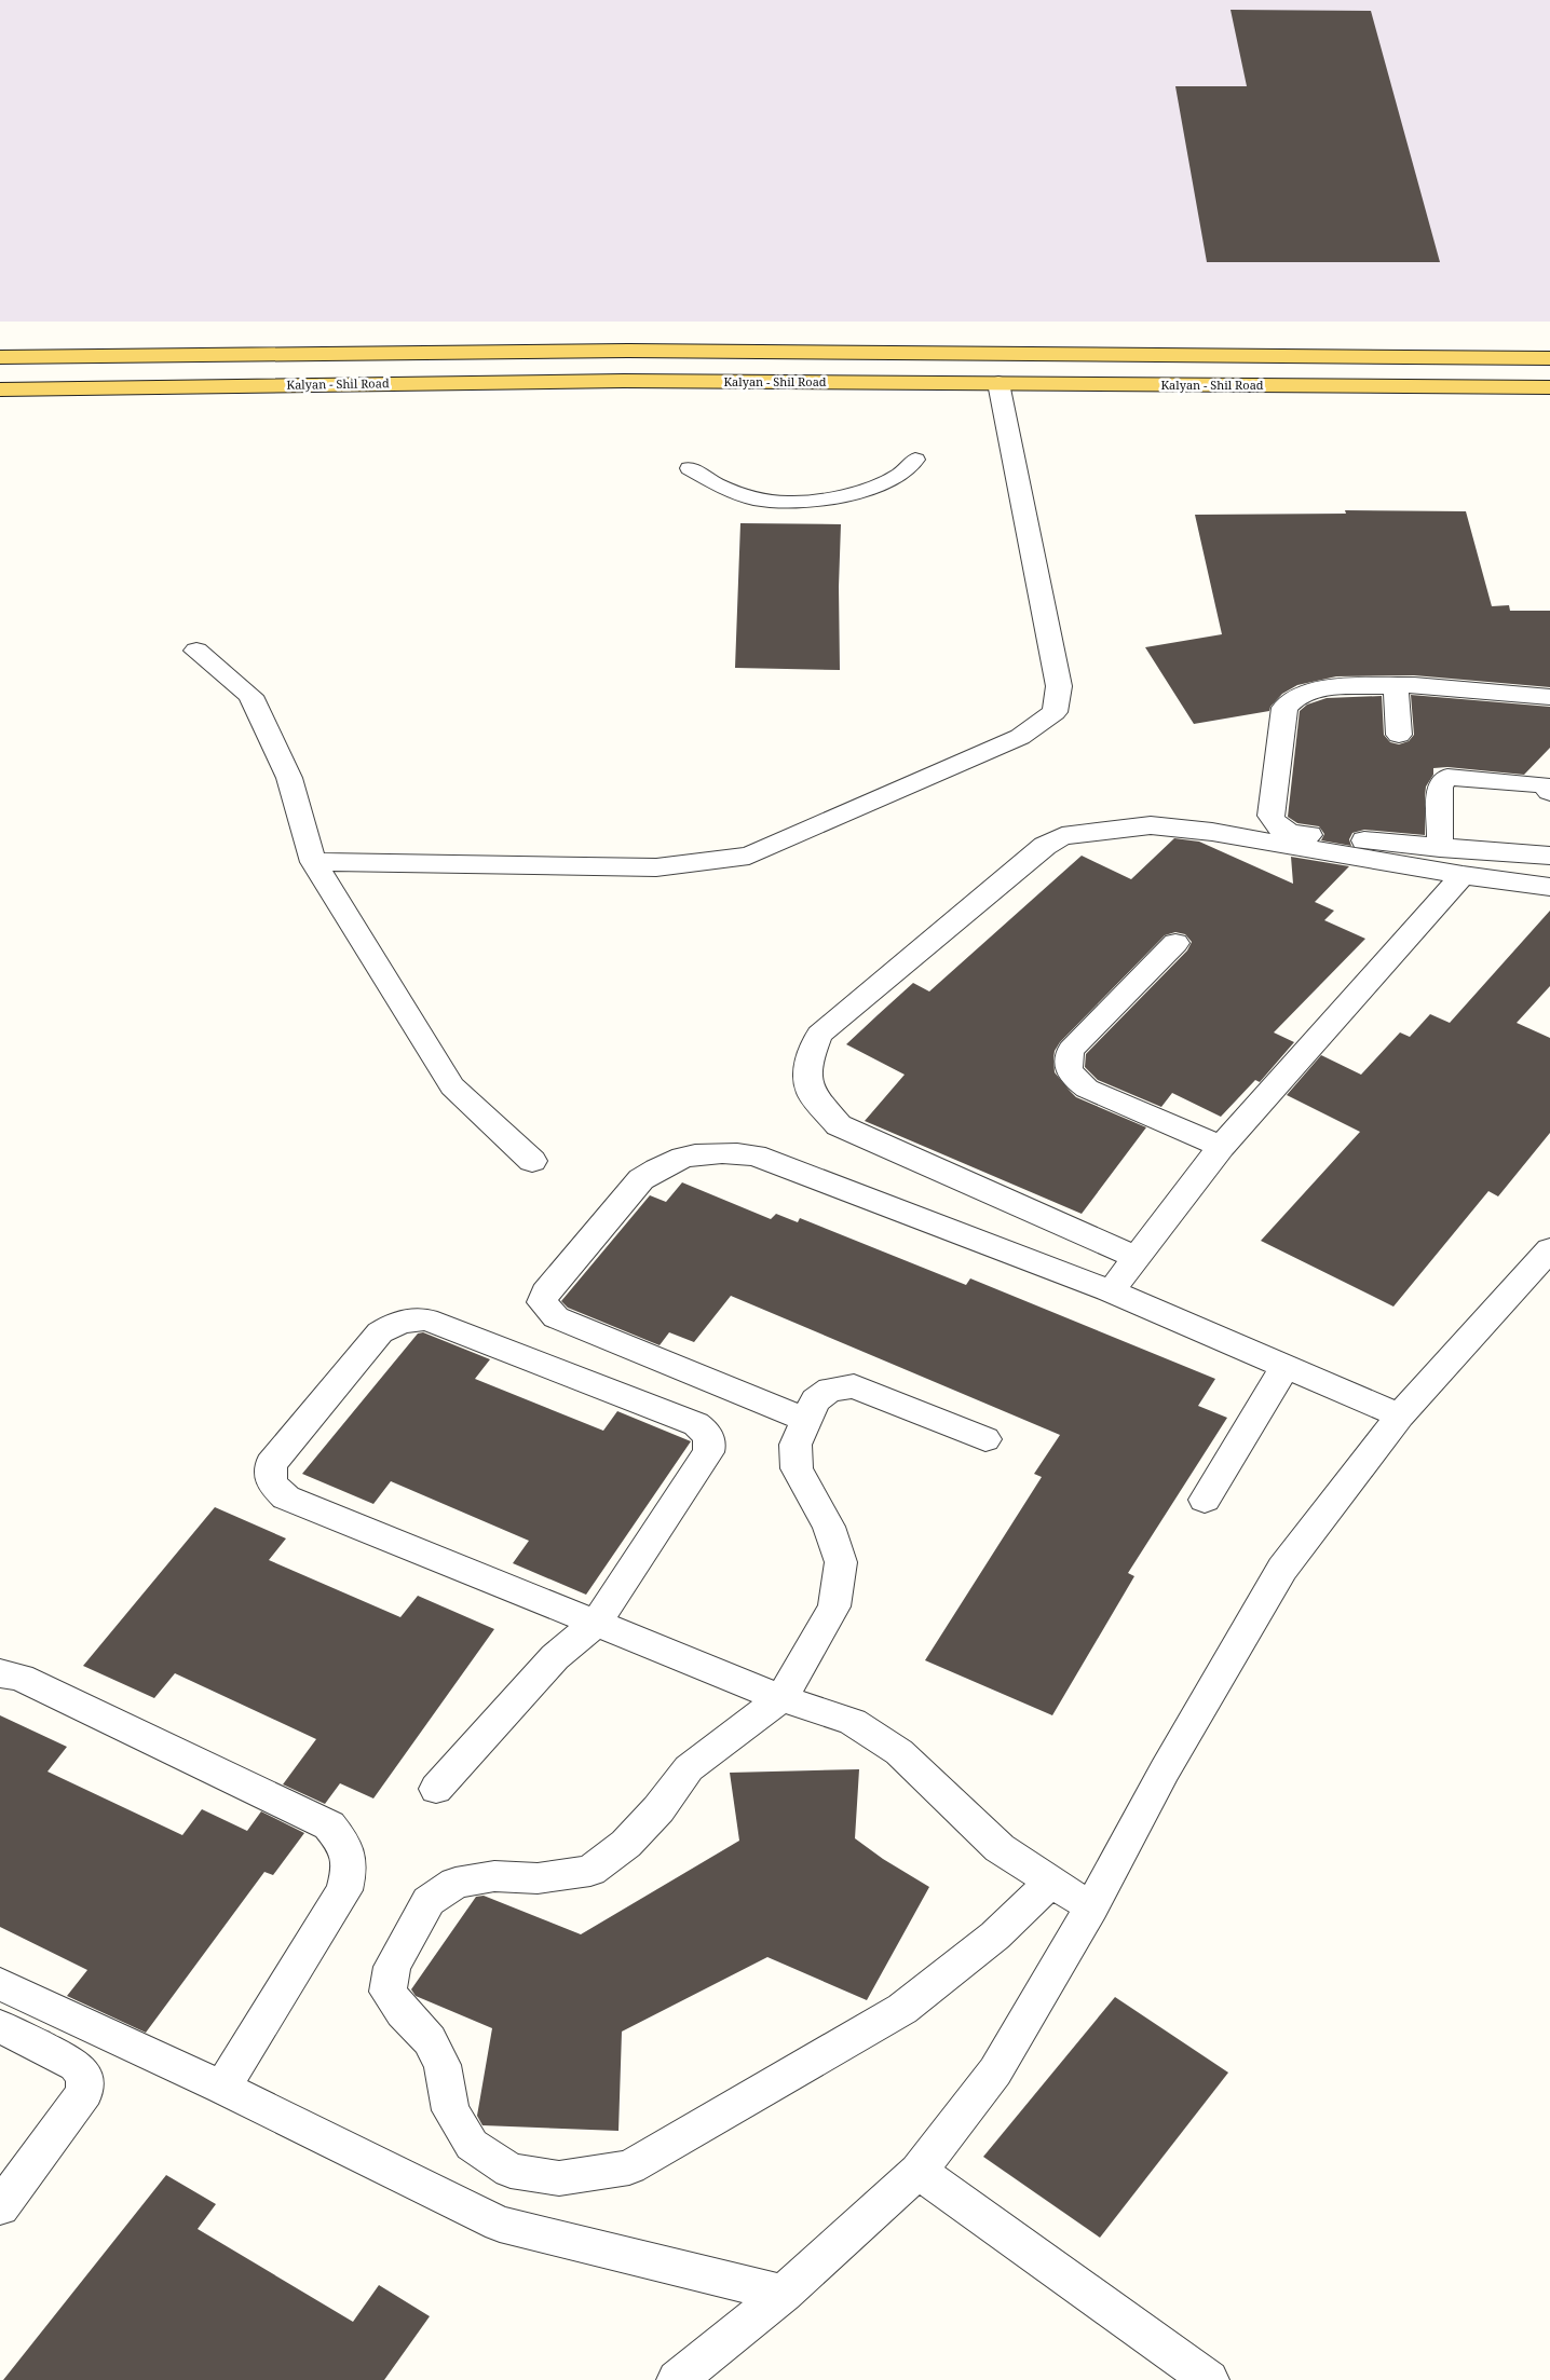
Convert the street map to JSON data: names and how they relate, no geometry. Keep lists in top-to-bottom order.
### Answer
{
  "streets": {
    "main road": ["Kalyan - Shil Road"]
  }
}
